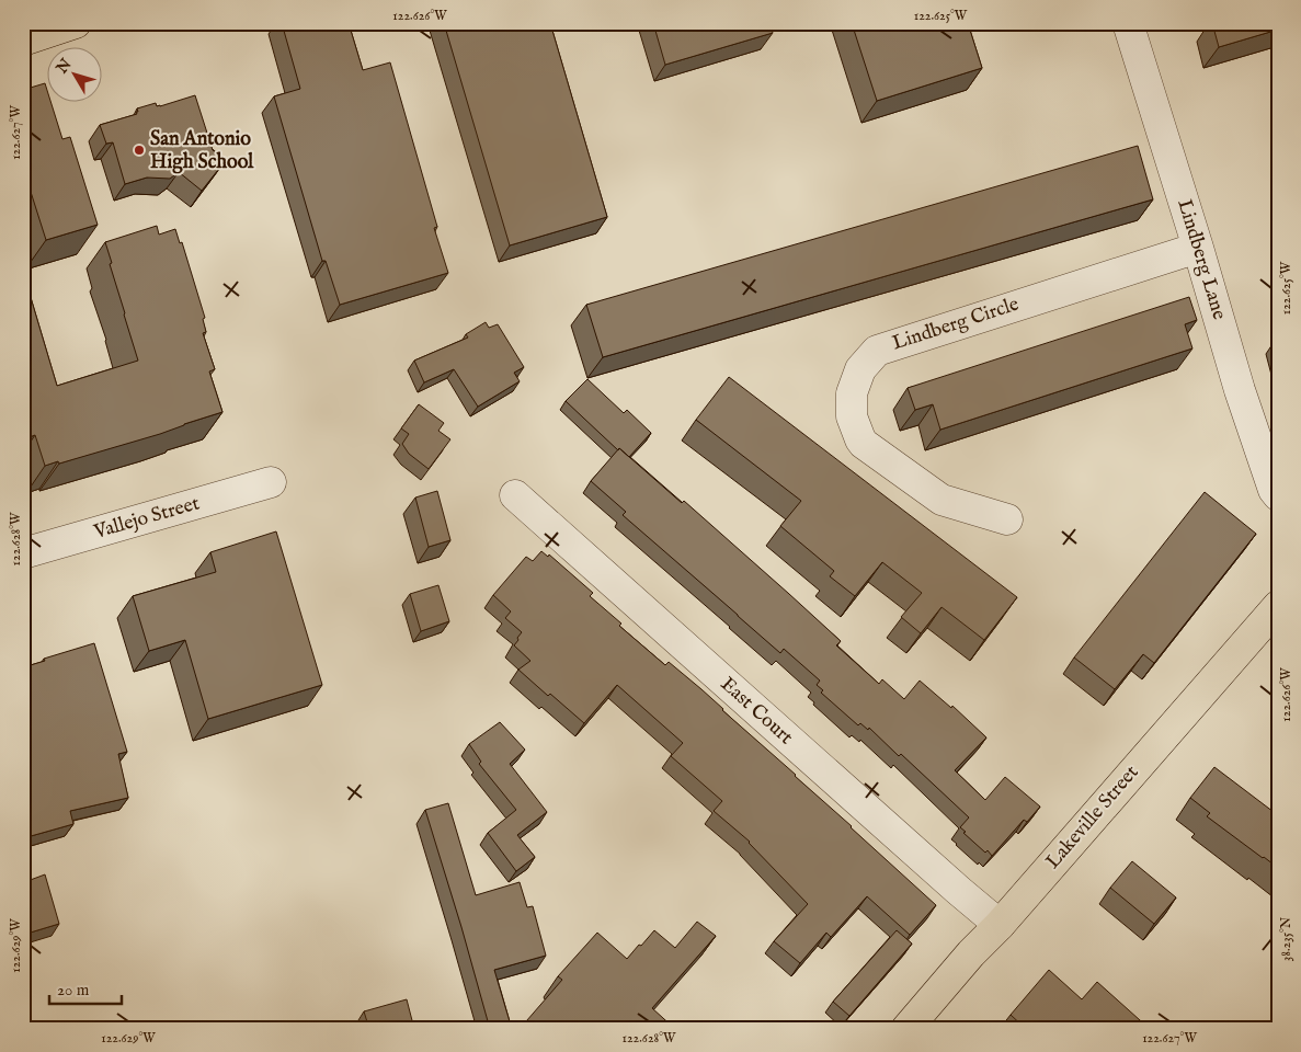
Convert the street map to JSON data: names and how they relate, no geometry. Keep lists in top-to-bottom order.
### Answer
{
  "streets": {
    "main road": ["Lakeville Street"],
    "street": [
      "Lindberg Lane",
      "Lindberg Circle",
      "Vallejo Street",
      "East Court"
    ]
  },
  "crossings": [
    ["Lindberg Lane", "Lindberg Circle"],
    ["East Court", "Lakeville Street"]
  ],
  "places": ["San Antonio High School"],
  "scale_bar": "20 m",
  "north": "top left",
  "coordinates": [
    "122.626°W",
    "122.625°W",
    "122.627°W",
    "122.628°W",
    "38.235°N",
    "122.629°W"
  ]
}
